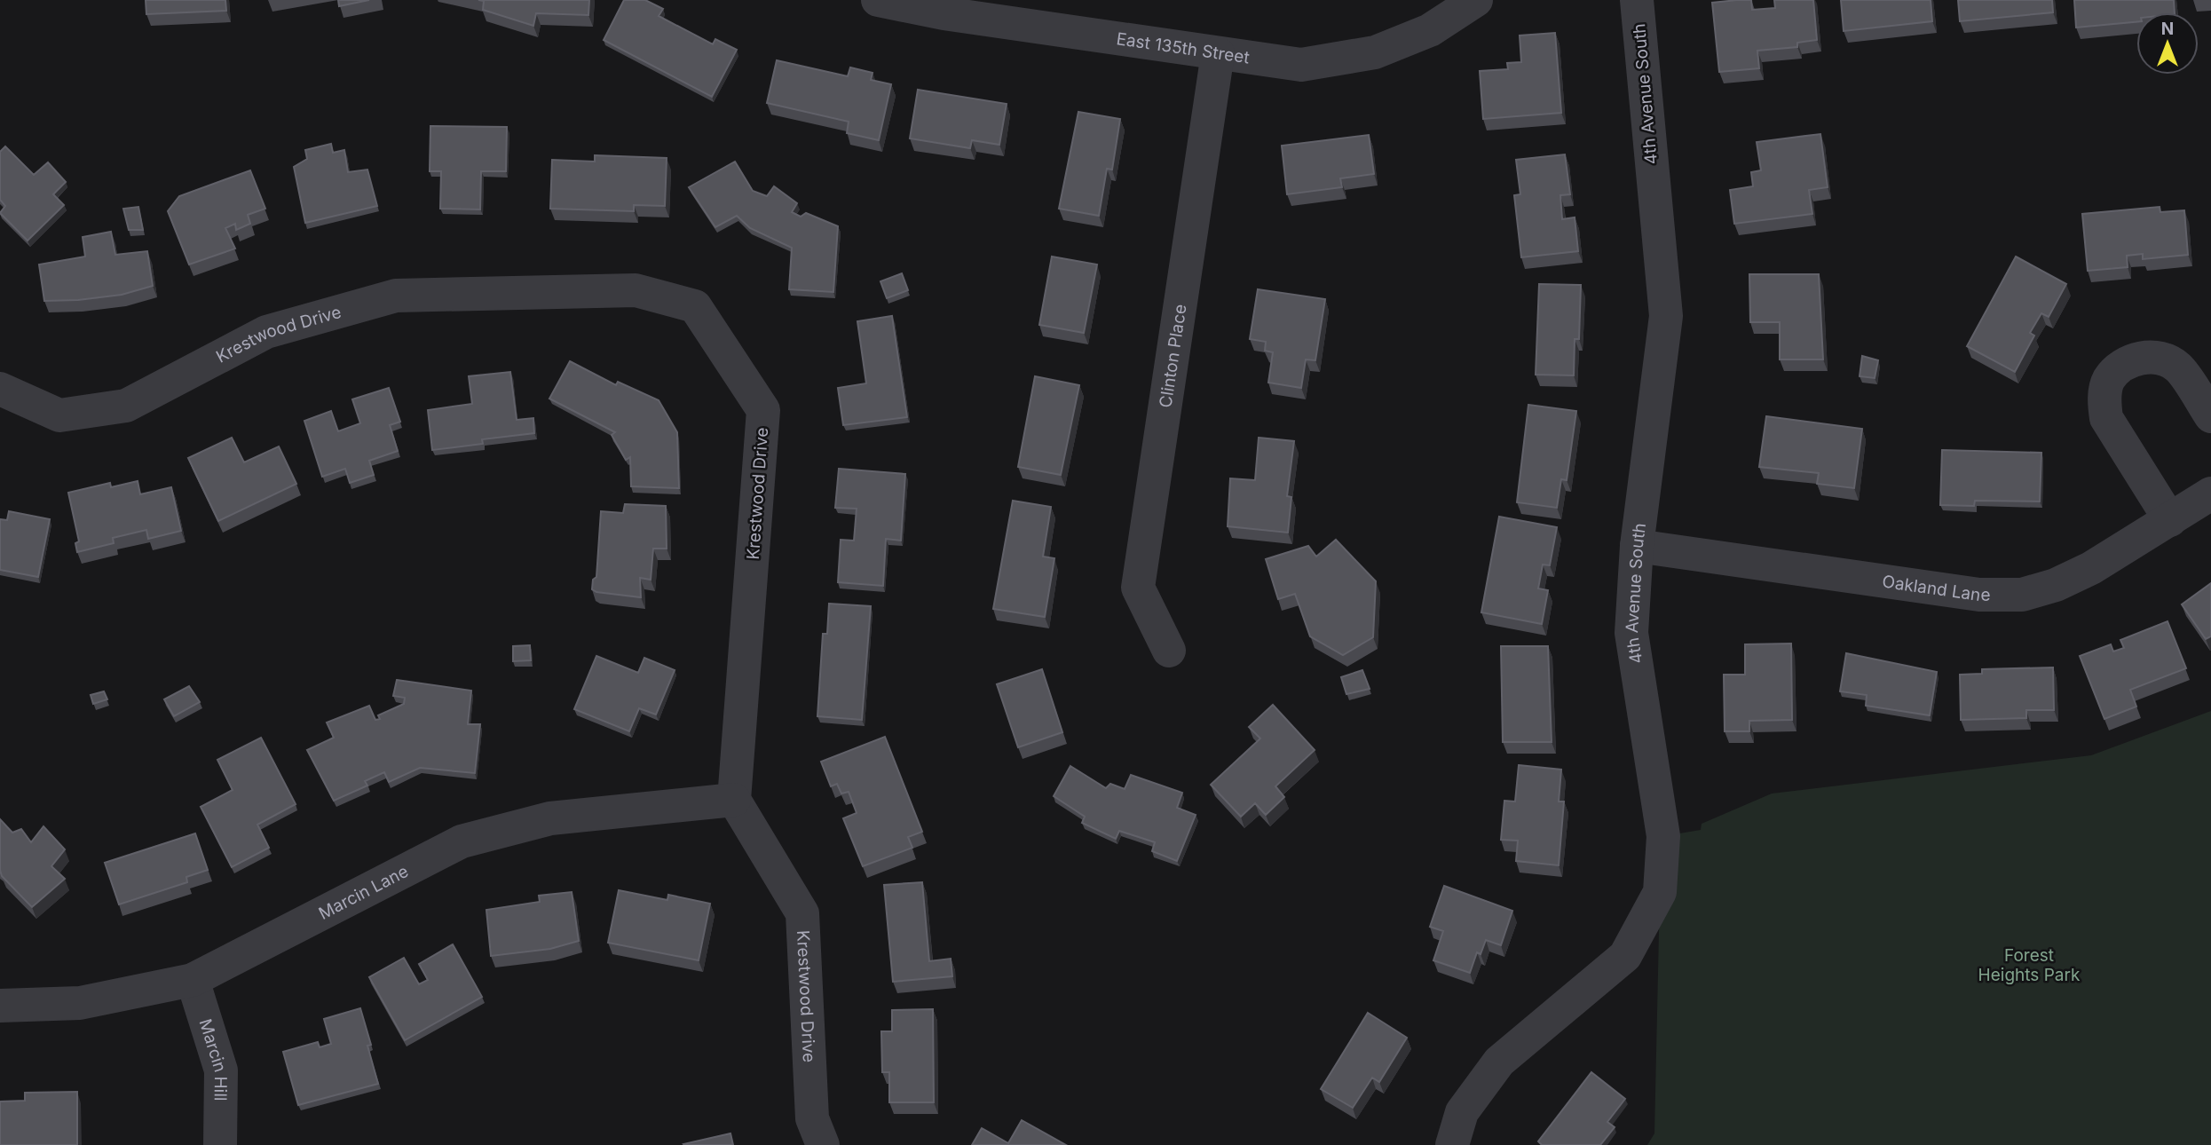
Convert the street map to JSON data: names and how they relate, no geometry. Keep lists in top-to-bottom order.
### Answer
{
  "streets": {
    "street": [
      "East 135th Street",
      "4th Avenue South",
      "Krestwood Drive",
      "Clinton Place",
      "Oakland Lane",
      "Marcin Lane",
      "Marcin Hill"
    ]
  },
  "crossings": [
    ["East 135th Street", "Clinton Place"],
    ["4th Avenue South", "Oakland Lane"],
    ["Krestwood Drive", "Marcin Lane"],
    ["Marcin Lane", "Marcin Hill"]
  ],
  "parks": ["Forest Heights Park"],
  "north": "top"
}
